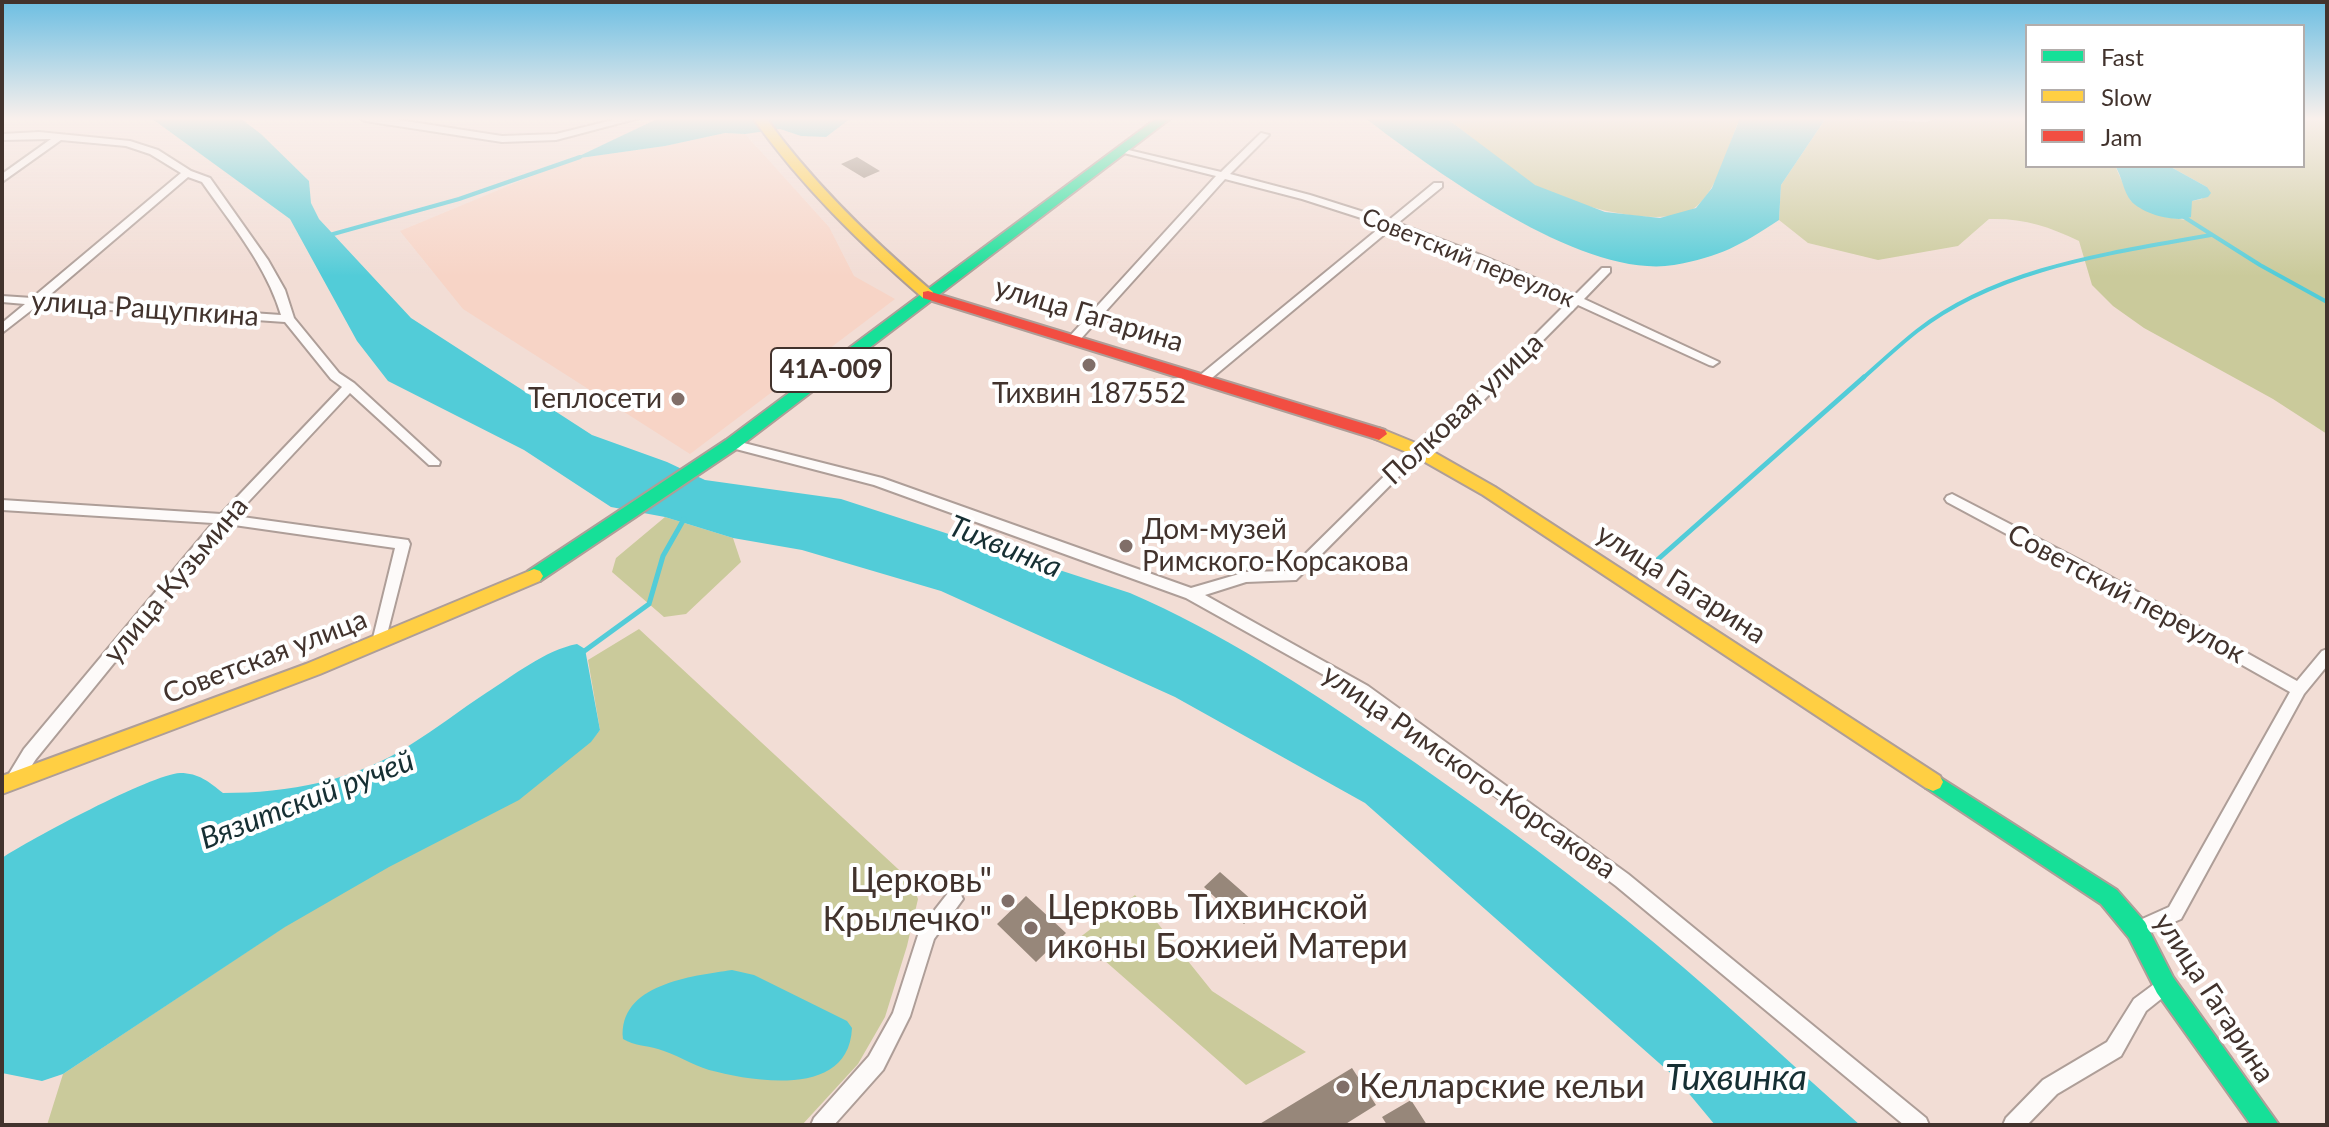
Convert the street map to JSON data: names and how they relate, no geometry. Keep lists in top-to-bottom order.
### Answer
{
  "streets": {
    "main road": ["улица Гагарина", "41А-009", "Советская улица"],
    "street": [
      "Советский переулок",
      "улица Ращупкина",
      "Полковая улица",
      "улица Кузьмина",
      "улица Римского-Корсакова"
    ]
  },
  "crossings": [
    ["Советский переулок", "Полковая улица"],
    ["улица Гагарина", "41А-009"],
    ["улица Гагарина", "Полковая улица"],
    ["41А-009", "Советская улица"],
    ["41А-009", "улица Римского-Корсакова"],
    ["Полковая улица", "улица Римского-Корсакова"],
    ["улица Кузьмина", "Советская улица"],
    ["Советская улица", "улица Римского-Корсакова"]
  ],
  "water": ["Тихвинка", "Вязитский ручей"],
  "places": [
    "Тихвин 187552",
    "Теплосети",
    "Дом-музей Римского-Корсакова",
    "Церковь\" Крылечко\"",
    "Церковь Тихвинской иконы Божией Матери",
    "Келларские кельи"
  ],
  "legend": ["Fast", "Slow", "Jam"]
}
